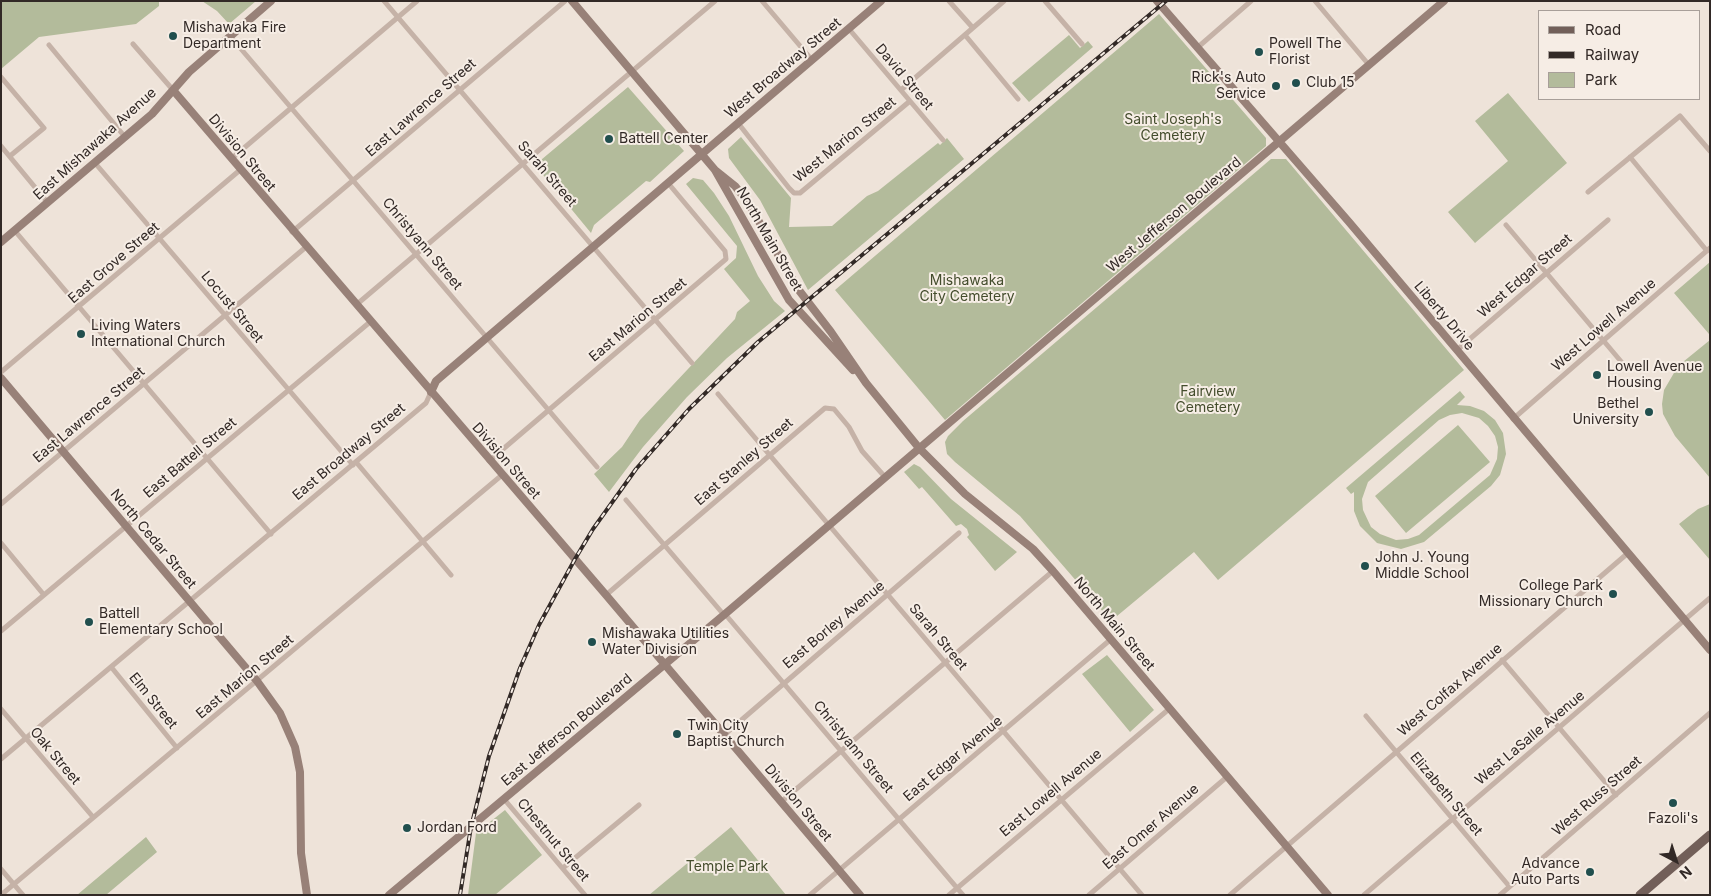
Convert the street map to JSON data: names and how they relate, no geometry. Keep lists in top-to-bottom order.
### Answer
{
  "streets": {
    "street": [
      "West Broadway Street",
      "David Street",
      "East Lawrence Street",
      "West Marion Street",
      "East Mishawaka Avenue",
      "Division Street",
      "Sarah Street",
      "West Jefferson Boulevard",
      "North Main Street",
      "Christyann Street",
      "East Grove Street",
      "West Edgar Street",
      "Locust Street",
      "Liberty Drive",
      "East Marion Street",
      "West Lowell Avenue",
      "East Broadway Street",
      "East Battell Street",
      "East Stanley Street",
      "North Cedar Street",
      "East Borley Avenue",
      "West Colfax Avenue",
      "Elm Street",
      "East Jefferson Boulevard",
      "West LaSalle Avenue",
      "Oak Street",
      "East Edgar Avenue",
      "East Lowell Avenue",
      "Elizabeth Street",
      "West Russ Street",
      "East Omer Avenue",
      "Chestnut Street"
    ]
  },
  "crossings": [
    ["West Broadway Street", "David Street"],
    ["West Broadway Street", "West Marion Street"],
    ["West Broadway Street", "North Main Street"],
    ["West Broadway Street", "East Broadway Street"],
    ["David Street", "West Marion Street"],
    ["East Lawrence Street", "Division Street"],
    ["East Lawrence Street", "Sarah Street"],
    ["East Lawrence Street", "Christyann Street"],
    ["East Lawrence Street", "Locust Street"],
    ["East Lawrence Street", "North Cedar Street"],
    ["East Mishawaka Avenue", "Division Street"],
    ["East Mishawaka Avenue", "Christyann Street"],
    ["East Mishawaka Avenue", "Locust Street"],
    ["Division Street", "East Grove Street"],
    ["Division Street", "East Marion Street"],
    ["Division Street", "East Broadway Street"],
    ["Division Street", "East Battell Street"],
    ["Division Street", "East Stanley Street"],
    ["Division Street", "East Borley Avenue"],
    ["Division Street", "East Jefferson Boulevard"],
    ["Division Street", "East Edgar Avenue"],
    ["Sarah Street", "East Marion Street"],
    ["Sarah Street", "East Broadway Street"],
    ["Sarah Street", "East Stanley Street"],
    ["Sarah Street", "East Borley Avenue"],
    ["Sarah Street", "East Jefferson Boulevard"],
    ["Sarah Street", "East Edgar Avenue"],
    ["Sarah Street", "East Lowell Avenue"],
    ["Sarah Street", "East Omer Avenue"],
    ["West Jefferson Boulevard", "North Main Street"],
    ["West Jefferson Boulevard", "Liberty Drive"],
    ["West Jefferson Boulevard", "East Jefferson Boulevard"],
    ["North Main Street", "East Broadway Street"],
    ["North Main Street", "West Colfax Avenue"],
    ["North Main Street", "East Jefferson Boulevard"],
    ["North Main Street", "East Edgar Avenue"],
    ["North Main Street", "East Lowell Avenue"],
    ["North Main Street", "East Omer Avenue"],
    ["Christyann Street", "East Marion Street"],
    ["Christyann Street", "East Broadway Street"],
    ["Christyann Street", "East Stanley Street"],
    ["Christyann Street", "East Borley Avenue"],
    ["Christyann Street", "East Jefferson Boulevard"],
    ["Christyann Street", "East Edgar Avenue"],
    ["Christyann Street", "East Lowell Avenue"],
    ["East Grove Street", "Locust Street"],
    ["West Edgar Street", "Liberty Drive"],
    ["Locust Street", "East Marion Street"],
    ["Locust Street", "East Broadway Street"],
    ["Locust Street", "East Battell Street"],
    ["Liberty Drive", "West Lowell Avenue"],
    ["Liberty Drive", "West Colfax Avenue"],
    ["Liberty Drive", "West LaSalle Avenue"],
    ["East Marion Street", "East Broadway Street"],
    ["East Marion Street", "North Cedar Street"],
    ["East Marion Street", "Elm Street"],
    ["East Marion Street", "Oak Street"],
    ["East Broadway Street", "North Cedar Street"],
    ["East Broadway Street", "Elm Street"],
    ["East Broadway Street", "Oak Street"],
    ["East Battell Street", "North Cedar Street"],
    ["East Stanley Street", "East Jefferson Boulevard"],
    ["West Colfax Avenue", "Elizabeth Street"],
    ["East Jefferson Boulevard", "Chestnut Street"],
    ["West LaSalle Avenue", "Elizabeth Street"],
    ["Elizabeth Street", "West Russ Street"]
  ],
  "parks": [
    "Saint Joseph's Cemetery",
    "Mishawaka City Cemetery",
    "Fairview Cemetery",
    "Temple Park"
  ],
  "places": [
    "Mishawaka Fire Department",
    "Powell The Florist",
    "Club 15",
    "Rick's Auto Service",
    "Battell Center",
    "Living Waters International Church",
    "Lowell Avenue Housing",
    "Bethel University",
    "John J. Young Middle School",
    "College Park Missionary Church",
    "Battell Elementary School",
    "Mishawaka Utilities Water Division",
    "Twin City Baptist Church",
    "Fazoli's",
    "Jordan Ford",
    "Advance Auto Parts"
  ],
  "legend": ["Road", "Railway", "Park"],
  "north": "bottom right"
}
